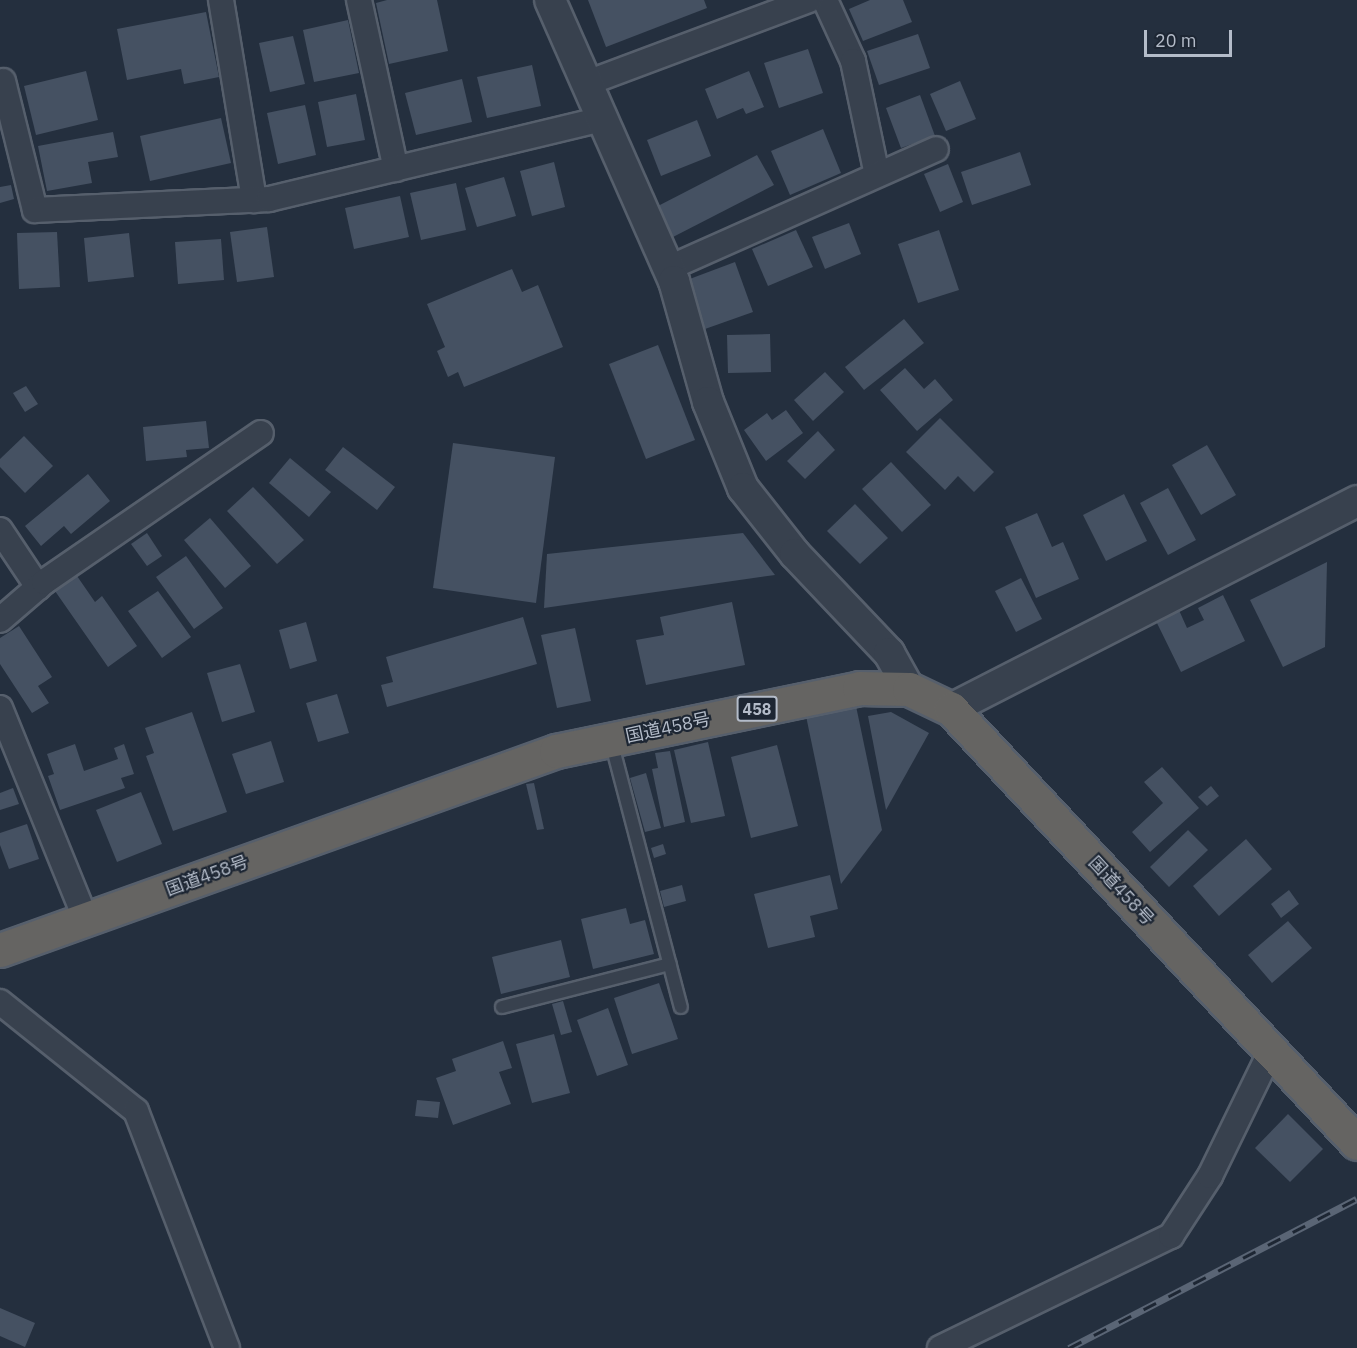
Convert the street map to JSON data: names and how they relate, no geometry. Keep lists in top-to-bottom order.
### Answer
{
  "streets": {
    "highway": ["458", "国道458号"]
  },
  "scale_bar": "20 m"
}
